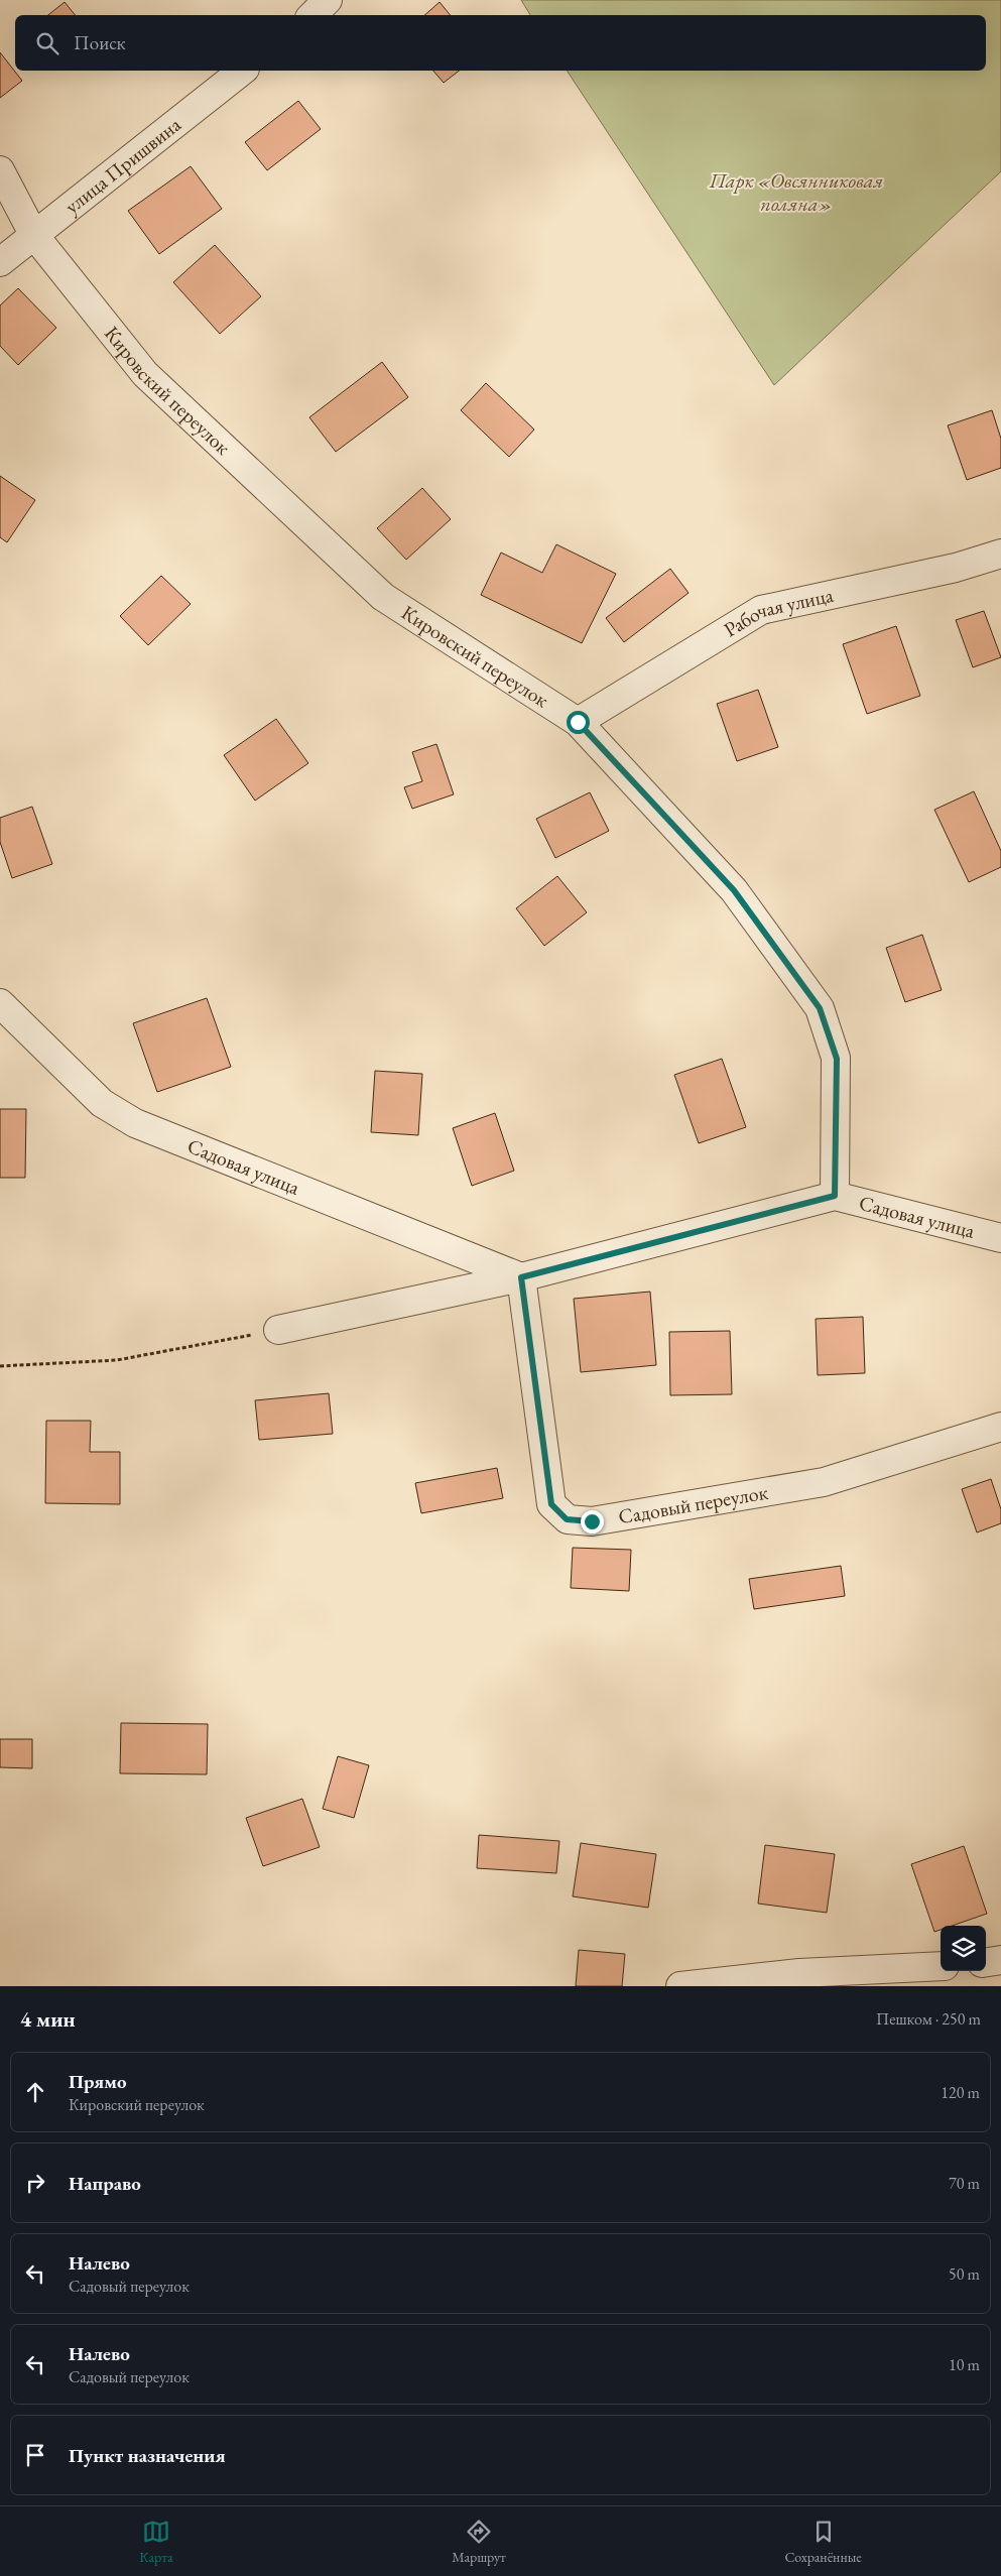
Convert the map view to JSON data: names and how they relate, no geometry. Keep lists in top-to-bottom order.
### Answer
{
  "streets": {
    "street": [
      "улица Пришвина",
      "Кировский переулок",
      "Рабочая улица",
      "Садовая улица",
      "Садовый переулок"
    ]
  },
  "crossings": [
    ["улица Пришвина", "Кировский переулок"],
    ["Кировский переулок", "Рабочая улица"],
    ["Кировский переулок", "Садовая улица"],
    ["Садовая улица", "Садовый переулок"]
  ],
  "parks": ["Парк «Овсянниковая поляна»"],
  "page": {
    "search": "Поиск",
    "heading": ["4 мин", "Пешком · 250 m"],
    "list": [
      ["Прямо", "Кировский переулок", "120 m"],
      ["Направо", "70 m"],
      ["Налево", "Садовый переулок", "50 m"],
      ["Налево", "Садовый переулок", "10 m"],
      "Пункт назначения"
    ],
    "nav": ["Карта", "Маршрут", "Сохранённые"]
  }
}
